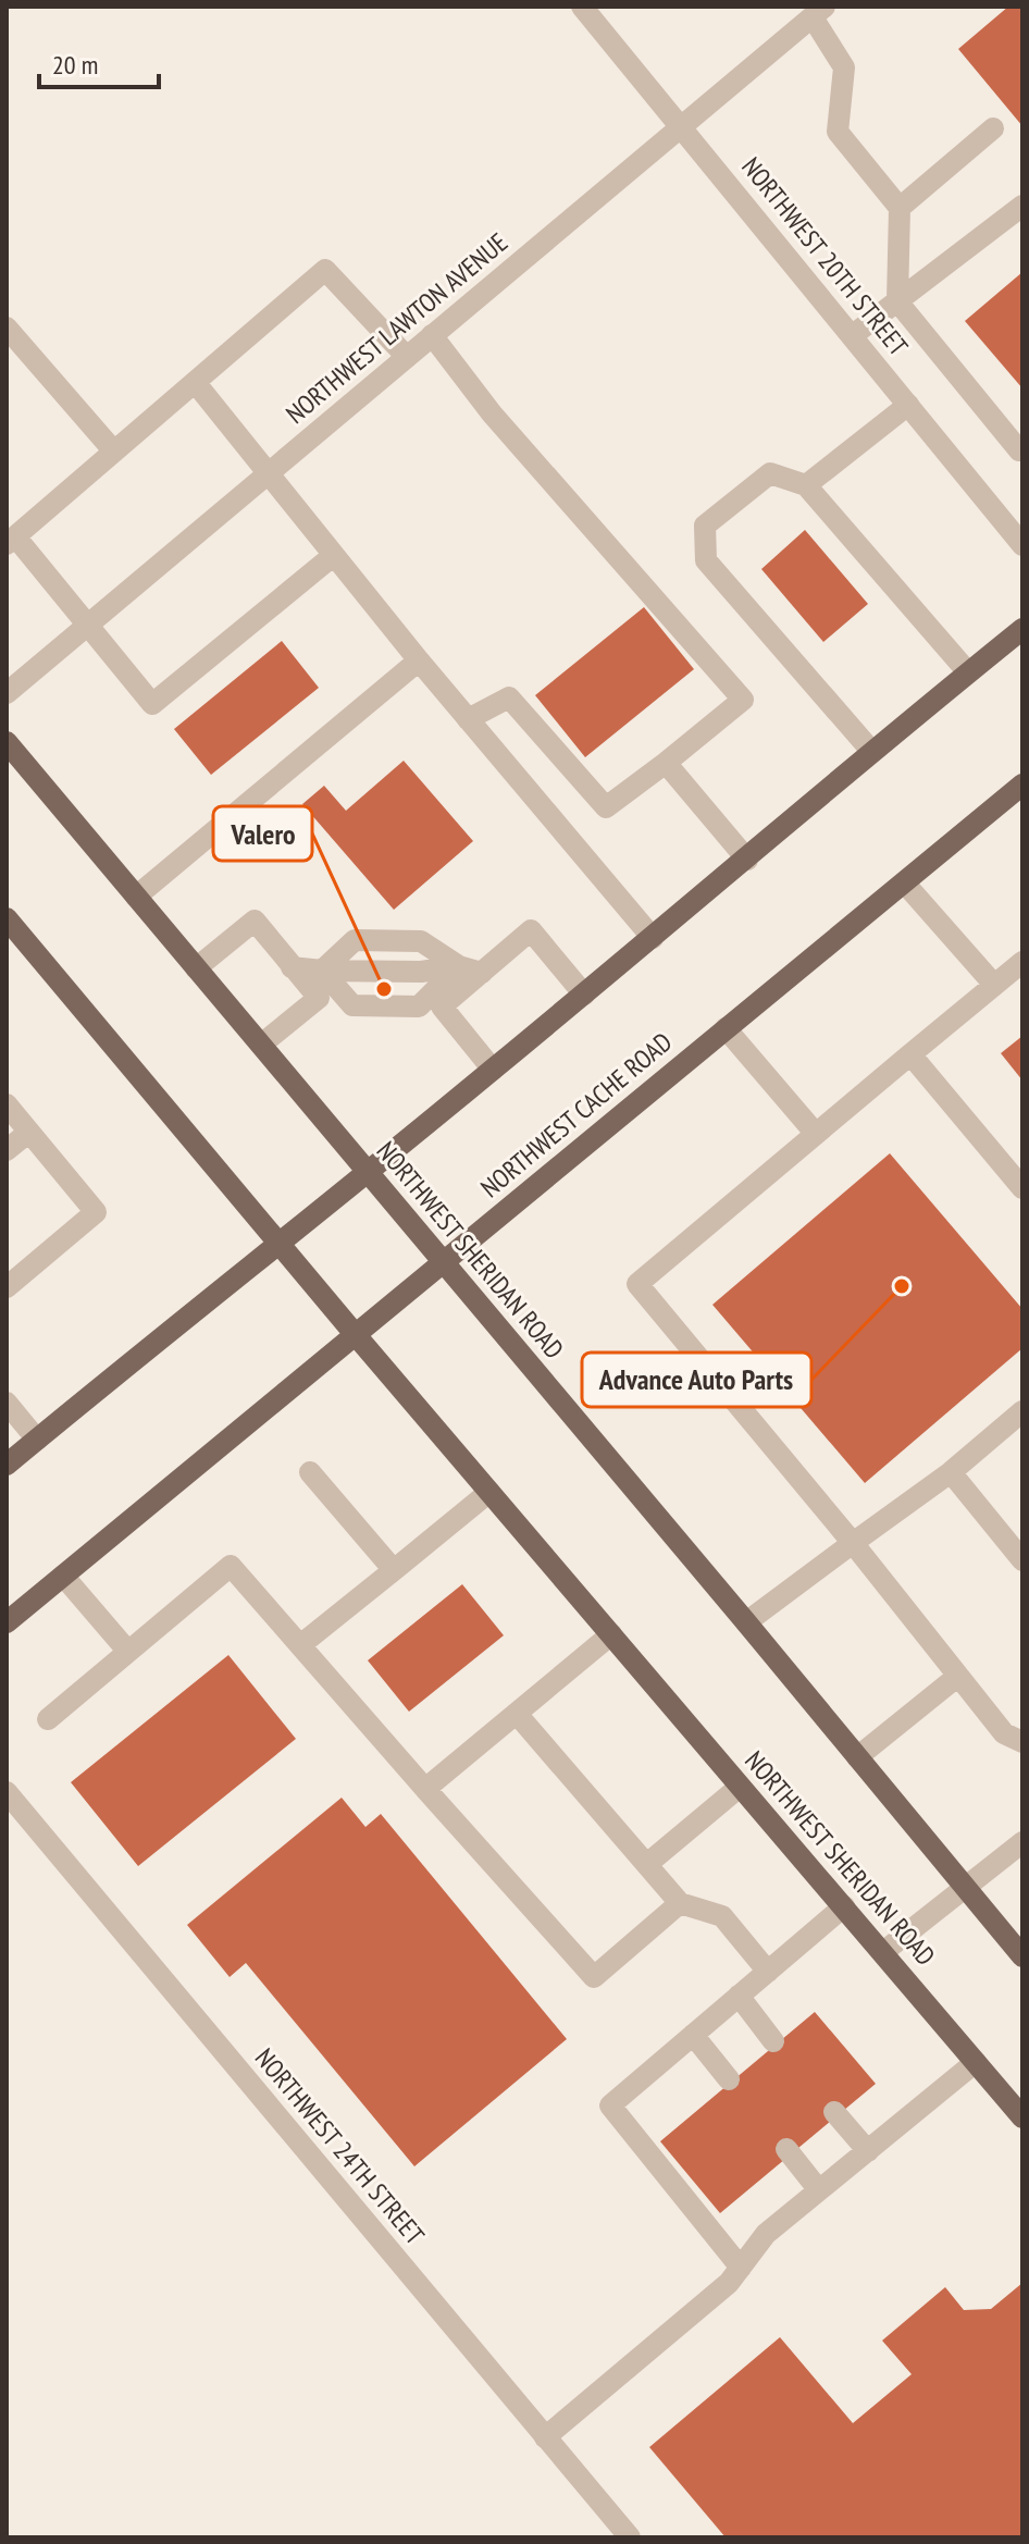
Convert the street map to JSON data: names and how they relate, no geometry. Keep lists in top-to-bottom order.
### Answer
{
  "streets": {
    "main road": ["NORTHWEST CACHE ROAD", "NORTHWEST SHERIDAN ROAD"],
    "street": ["NORTHWEST 20TH STREET", "NORTHWEST LAWTON AVENUE", "NORTHWEST 24TH STREET"]
  },
  "crossings": [
    ["NORTHWEST 20TH STREET", "NORTHWEST LAWTON AVENUE"],
    ["NORTHWEST CACHE ROAD", "NORTHWEST SHERIDAN ROAD"]
  ],
  "places": ["Valero", "Advance Auto Parts"],
  "scale_bar": "20 m"
}
